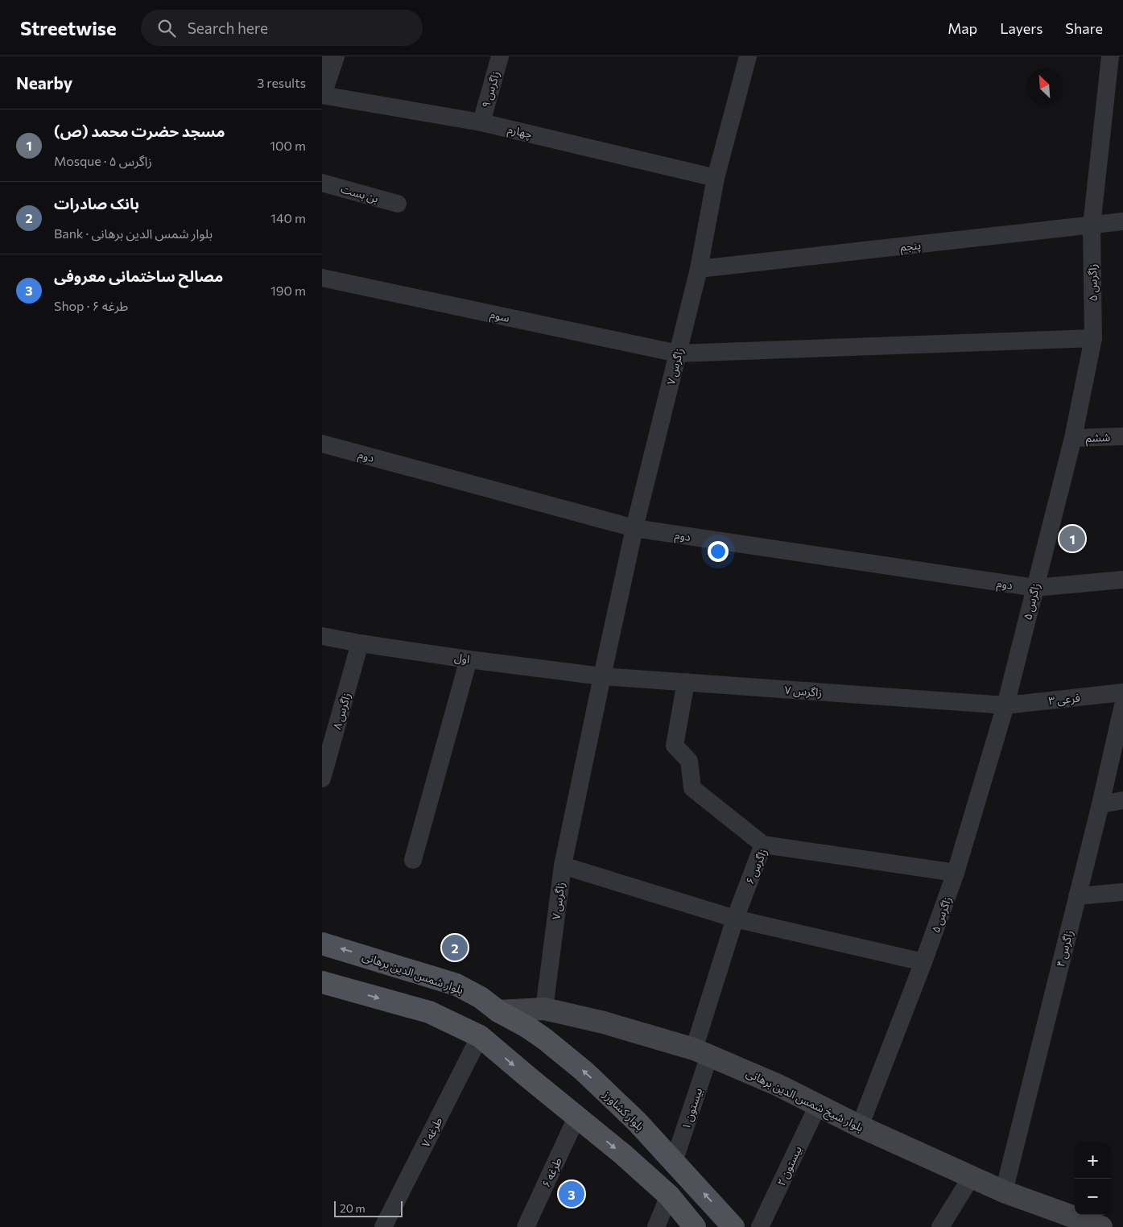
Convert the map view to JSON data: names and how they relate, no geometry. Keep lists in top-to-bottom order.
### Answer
{
  "streets": {
    "main road": ["بلوار شمس الدین برهانی", "بلوار شیخ شمس الدین برهانی", "بلوار کشاورز"],
    "street": [
      "زاگرس ۹",
      "چهارم",
      "بن بست",
      "پنجم",
      "زاگرس ۵",
      "سوم",
      "زاگرس ۷",
      "ششم",
      "دوم",
      "اول",
      "فرعی ۳",
      "زاگرس ۸",
      "زاگرس ۶",
      "۴ زاگرس",
      "بیستون ۱",
      "طرغه ۷",
      "بیستون ۲",
      "طرغه ۶"
    ]
  },
  "crossings": [
    ["زاگرس ۹", "چهارم"],
    ["چهارم", "زاگرس ۷"],
    ["پنجم", "زاگرس ۵"],
    ["پنجم", "زاگرس ۷"],
    ["زاگرس ۵", "سوم"],
    ["زاگرس ۵", "زاگرس ۷"],
    ["زاگرس ۵", "ششم"],
    ["زاگرس ۵", "دوم"],
    ["زاگرس ۵", "فرعی ۳"],
    ["زاگرس ۵", "زاگرس ۶"],
    ["زاگرس ۵", "بلوار شیخ شمس الدین برهانی"],
    ["سوم", "زاگرس ۷"],
    ["زاگرس ۷", "دوم"],
    ["زاگرس ۷", "اول"],
    ["زاگرس ۷", "فرعی ۳"],
    ["زاگرس ۷", "بلوار شیخ شمس الدین برهانی"],
    ["اول", "زاگرس ۸"],
    ["زاگرس ۶", "بلوار شیخ شمس الدین برهانی"],
    ["زاگرس ۶", "بیستون ۱"],
    ["۴ زاگرس", "بلوار شیخ شمس الدین برهانی"],
    ["بلوار شمس الدین برهانی", "بلوار شیخ شمس الدین برهانی"],
    ["بلوار شمس الدین برهانی", "بلوار کشاورز"],
    ["بلوار شیخ شمس الدین برهانی", "بیستون ۱"],
    ["بلوار شیخ شمس الدین برهانی", "بلوار کشاورز"],
    ["بلوار شیخ شمس الدین برهانی", "بیستون ۲"],
    ["بیستون ۱", "بلوار کشاورز"]
  ],
  "scale_bar": "20 m",
  "north": "top left",
  "page": {
    "header": "Streetwise",
    "search": "Search here",
    "nav": ["Map", "Layers", "Share"],
    "heading": ["Nearby", "3 results"],
    "list": [
      {
        "mark": "1",
        "name": "مسجد حضرت محمد (ص)",
        "note": "Mosque · زاگرس ۵",
        "value": "100 m"
      },
      {
        "mark": "2",
        "name": "بانک صادرات",
        "note": "Bank · بلوار شمس الدین برهانی",
        "value": "140 m"
      },
      {
        "mark": "3",
        "name": "مصالح ساختمانی معروفی",
        "note": "Shop · طرغه ۶",
        "value": "190 m"
      }
    ],
    "pins": ["1", "2", "3"],
    "map_buttons": ["+", "−"],
    "scale": "20 m"
  }
}
